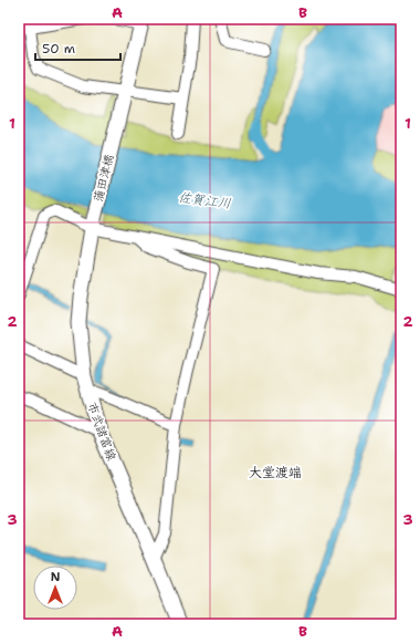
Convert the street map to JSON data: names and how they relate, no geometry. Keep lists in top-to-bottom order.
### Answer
{
  "streets": {
    "main road": ["蒲田津橋", "市武諸富線"]
  },
  "crossings": [
    ["蒲田津橋", "市武諸富線"]
  ],
  "districts": ["大堂渡端"],
  "water": ["佐賀江川"],
  "scale_bar": "50 m",
  "north": "top",
  "grid": {
    "columns": ["A", "B"],
    "rows": ["1", "2", "3"]
  }
}
